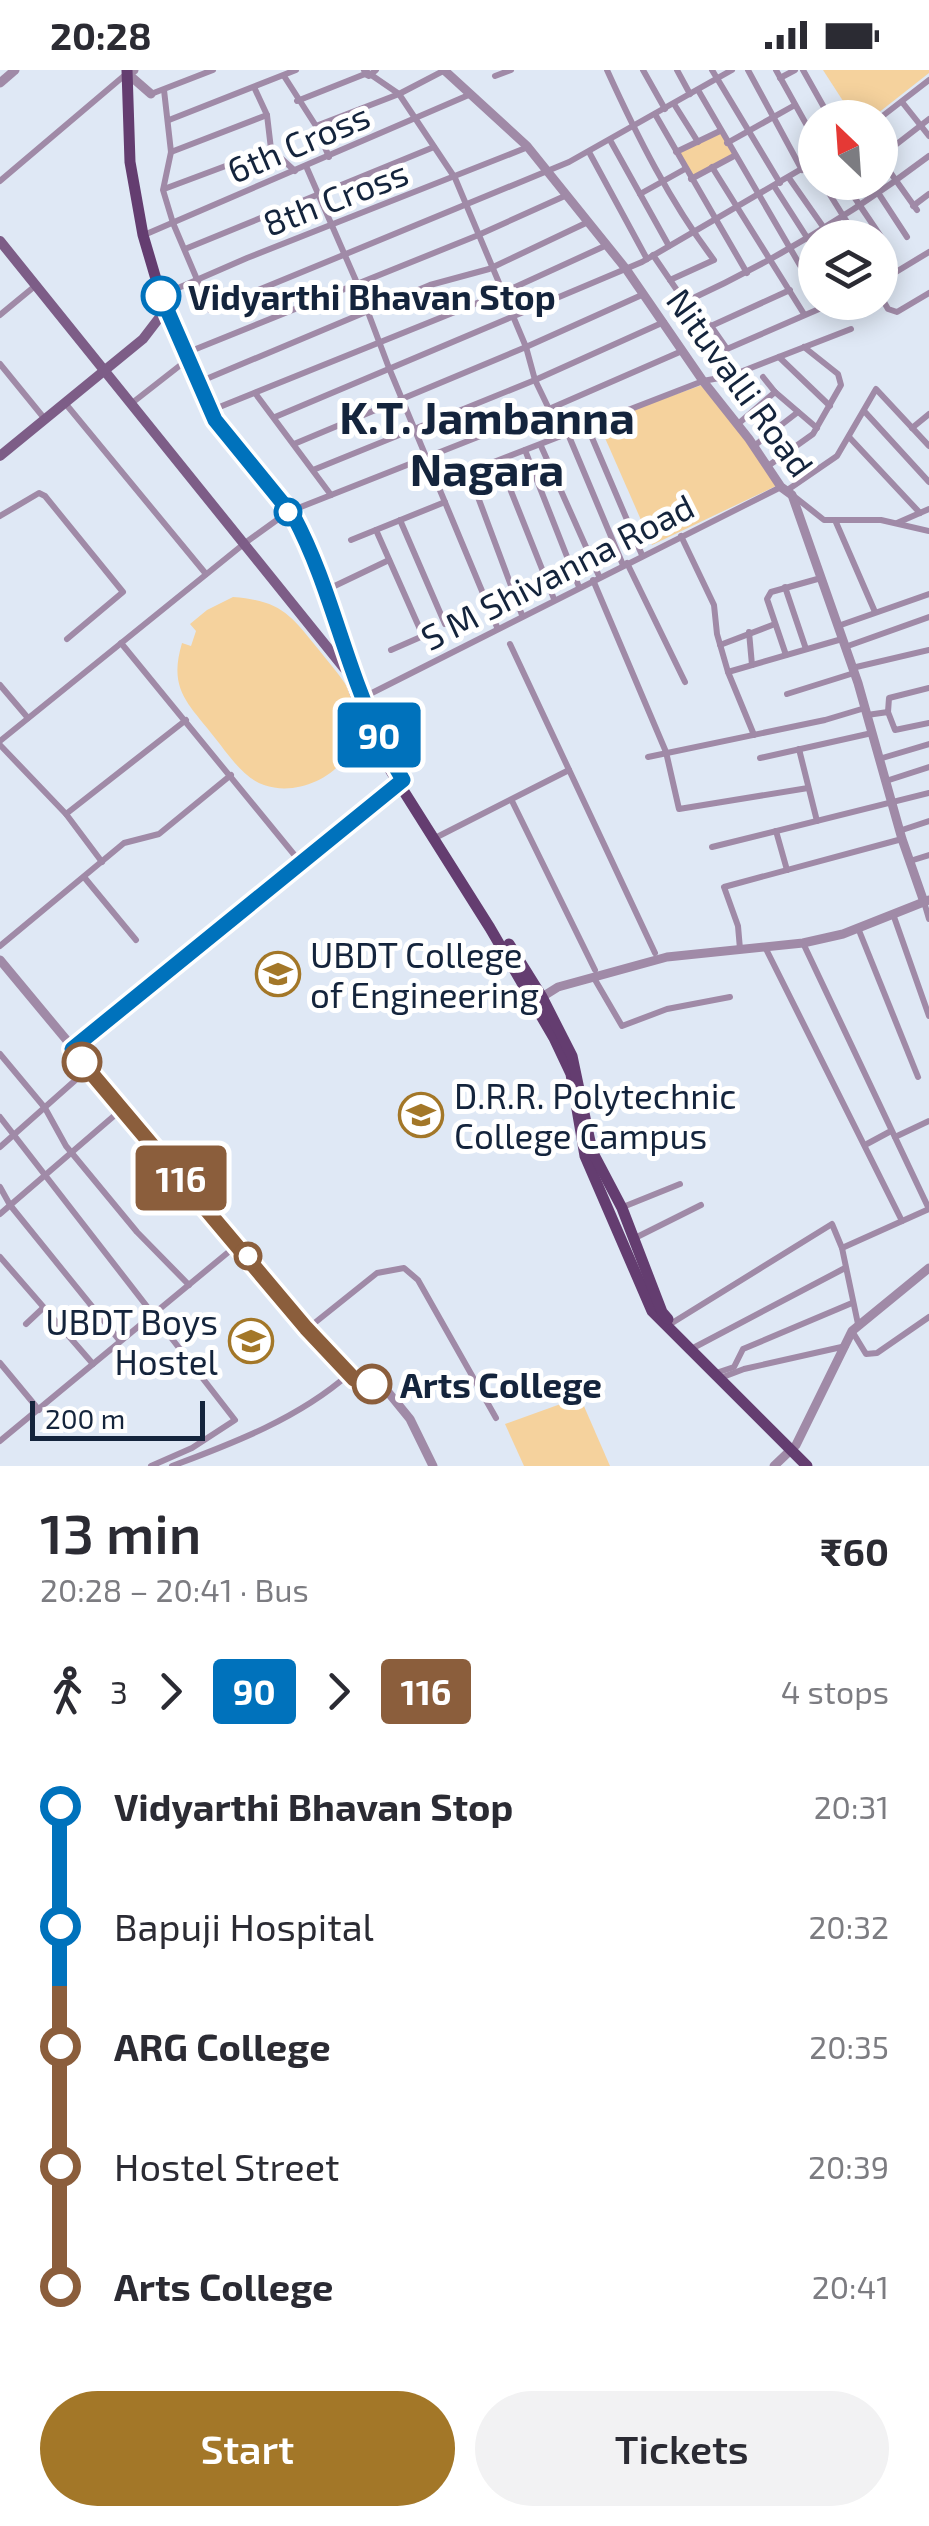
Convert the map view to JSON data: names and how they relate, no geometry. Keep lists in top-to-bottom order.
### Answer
{
  "streets": {
    "street": [
      "6th Cross",
      "8th Cross",
      "Nituvalli Road",
      "S M Shivanna Road"
    ]
  },
  "crossings": [
    ["6th Cross", "Nituvalli Road"],
    ["8th Cross", "Nituvalli Road"],
    ["Nituvalli Road", "S M Shivanna Road"]
  ],
  "districts": ["K.T. Jambanna Nagara"],
  "places": {
    "other": ["Vidyarthi Bhavan Stop", "Arts College"],
    "school or university": ["UBDT College of Engineering", "D.R.R. Polytechnic College Campus", "UBDT Boys Hostel"]
  },
  "lines": ["bus line 90", "bus line 116"],
  "scale_bar": "200 m",
  "north": "top left",
  "page": {
    "status": "20:28",
    "on_map": ["90", "116"],
    "scale": "200 m",
    "heading": ["13 min", "20:28 – 20:41 · Bus", "₹60"],
    "legs": [
      "3",
      "90",
      "116",
      "4 stops"
    ],
    "list": [
      {
        "name": "Vidyarthi Bhavan Stop",
        "value": "20:31"
      },
      {
        "name": "Bapuji Hospital",
        "value": "20:32"
      },
      {
        "name": "ARG College",
        "value": "20:35"
      },
      {
        "name": "Hostel Street",
        "value": "20:39"
      },
      {
        "name": "Arts College",
        "value": "20:41"
      }
    ],
    "buttons": ["Start", "Tickets"]
  }
}
